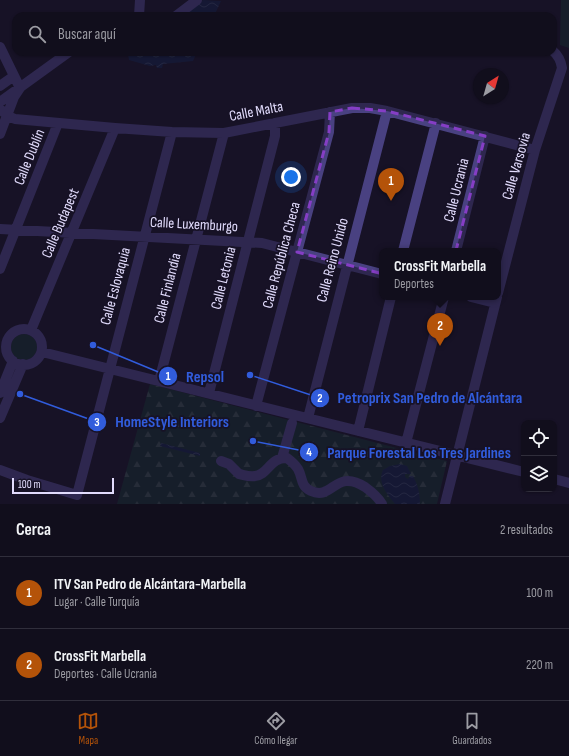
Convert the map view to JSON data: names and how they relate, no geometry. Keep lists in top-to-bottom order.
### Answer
{
  "streets": {
    "street": [
      "Calle Malta",
      "Calle Dublín",
      "Calle Varsovia",
      "Calle Ucrania",
      "Calle Budapest",
      "Calle Luxemburgo",
      "Calle República Checa",
      "Calle Reino Unido",
      "Calle Letonia",
      "Calle Eslovaquia",
      "Calle Finlandia"
    ]
  },
  "crossings": [
    ["Calle Malta", "Calle Dublín"],
    ["Calle Malta", "Calle Varsovia"],
    ["Calle Malta", "Calle Ucrania"],
    ["Calle Malta", "Calle Budapest"],
    ["Calle Malta", "Calle República Checa"],
    ["Calle Malta", "Calle Reino Unido"],
    ["Calle Malta", "Calle Letonia"],
    ["Calle Malta", "Calle Eslovaquia"],
    ["Calle Malta", "Calle Finlandia"],
    ["Calle Dublín", "Calle Luxemburgo"],
    ["Calle Budapest", "Calle Luxemburgo"],
    ["Calle Luxemburgo", "Calle República Checa"],
    ["Calle Luxemburgo", "Calle Reino Unido"],
    ["Calle Luxemburgo", "Calle Letonia"],
    ["Calle Luxemburgo", "Calle Eslovaquia"],
    ["Calle Luxemburgo", "Calle Finlandia"]
  ],
  "places": [
    "Repsol",
    "Petroprix San Pedro de Alcántara",
    "HomeStyle Interiors",
    "Parque Forestal Los Tres Jardines"
  ],
  "scale_bar": "100 m",
  "north": "top right",
  "page": {
    "search": "Buscar aquí",
    "pins": ["1", "2"],
    "popup": ["CrossFit Marbella", "Deportes"],
    "scale": "100 m",
    "heading": ["Cerca", "2 resultados"],
    "list": [
      {
        "mark": "1",
        "name": "ITV San Pedro de Alcántara-Marbella",
        "note": "Lugar · Calle Turquía",
        "value": "100 m"
      },
      {
        "mark": "2",
        "name": "CrossFit Marbella",
        "note": "Deportes · Calle Ucrania",
        "value": "220 m"
      }
    ],
    "nav": ["Mapa", "Cómo llegar", "Guardados"]
  }
}
